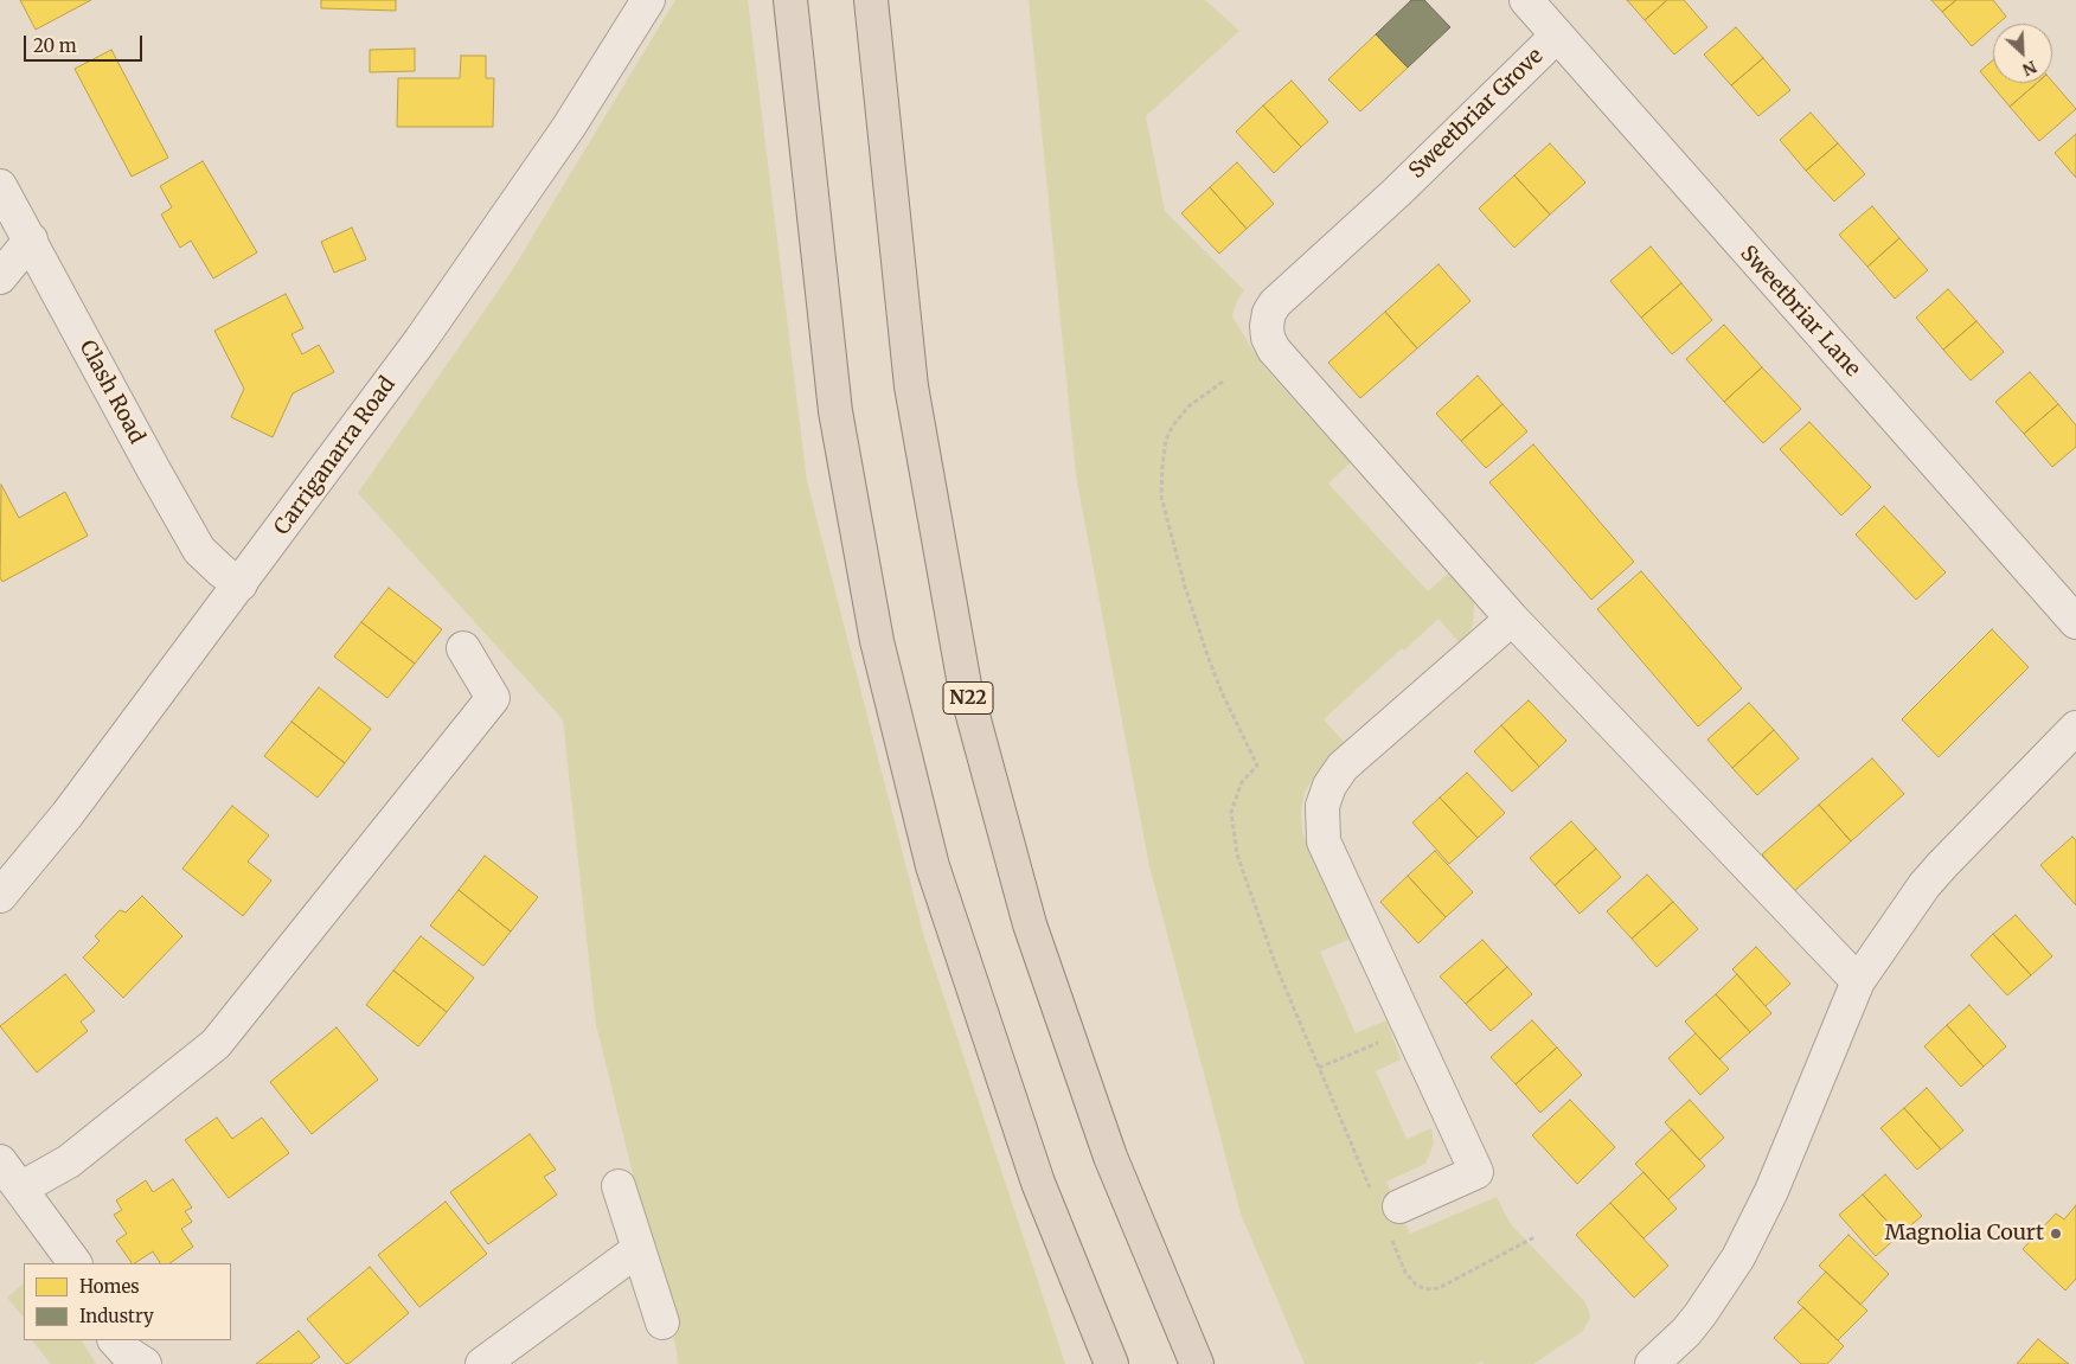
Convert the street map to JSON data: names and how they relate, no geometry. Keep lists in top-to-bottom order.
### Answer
{
  "streets": {
    "highway": ["N22"],
    "street": [
      "Sweetbriar Grove",
      "Sweetbriar Lane",
      "Clash Road",
      "Carriganarra Road"
    ]
  },
  "crossings": [
    ["Sweetbriar Grove", "Sweetbriar Lane"],
    ["Clash Road", "Carriganarra Road"]
  ],
  "places": ["Magnolia Court"],
  "legend": ["Homes", "Industry"],
  "scale_bar": "20 m",
  "north": "bottom right"
}
